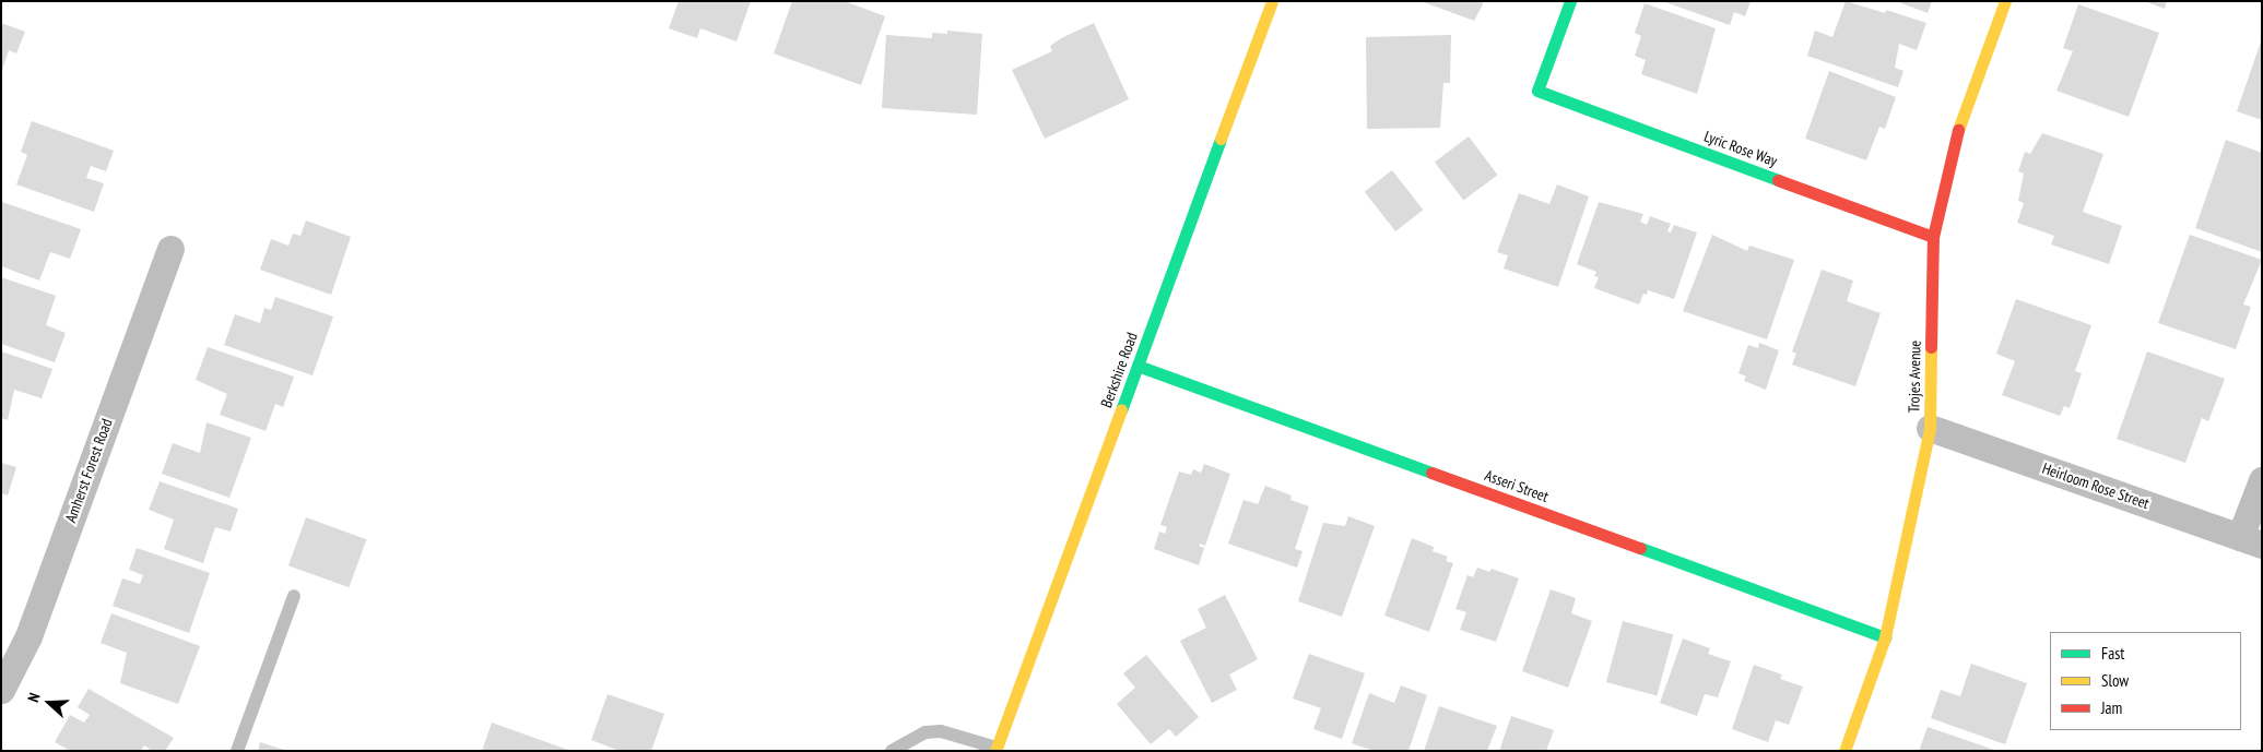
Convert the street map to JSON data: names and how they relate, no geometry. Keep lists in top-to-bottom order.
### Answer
{
  "streets": {
    "street": [
      "Lyric Rose Way",
      "Berkshire Road",
      "Trojes Avenue",
      "Amherst Forest Road",
      "Asseri Street",
      "Heirloom Rose Street"
    ]
  },
  "crossings": [
    ["Lyric Rose Way", "Trojes Avenue"],
    ["Berkshire Road", "Asseri Street"],
    ["Trojes Avenue", "Asseri Street"],
    ["Trojes Avenue", "Heirloom Rose Street"]
  ],
  "legend": ["Fast", "Slow", "Jam"],
  "north": "left"
}
